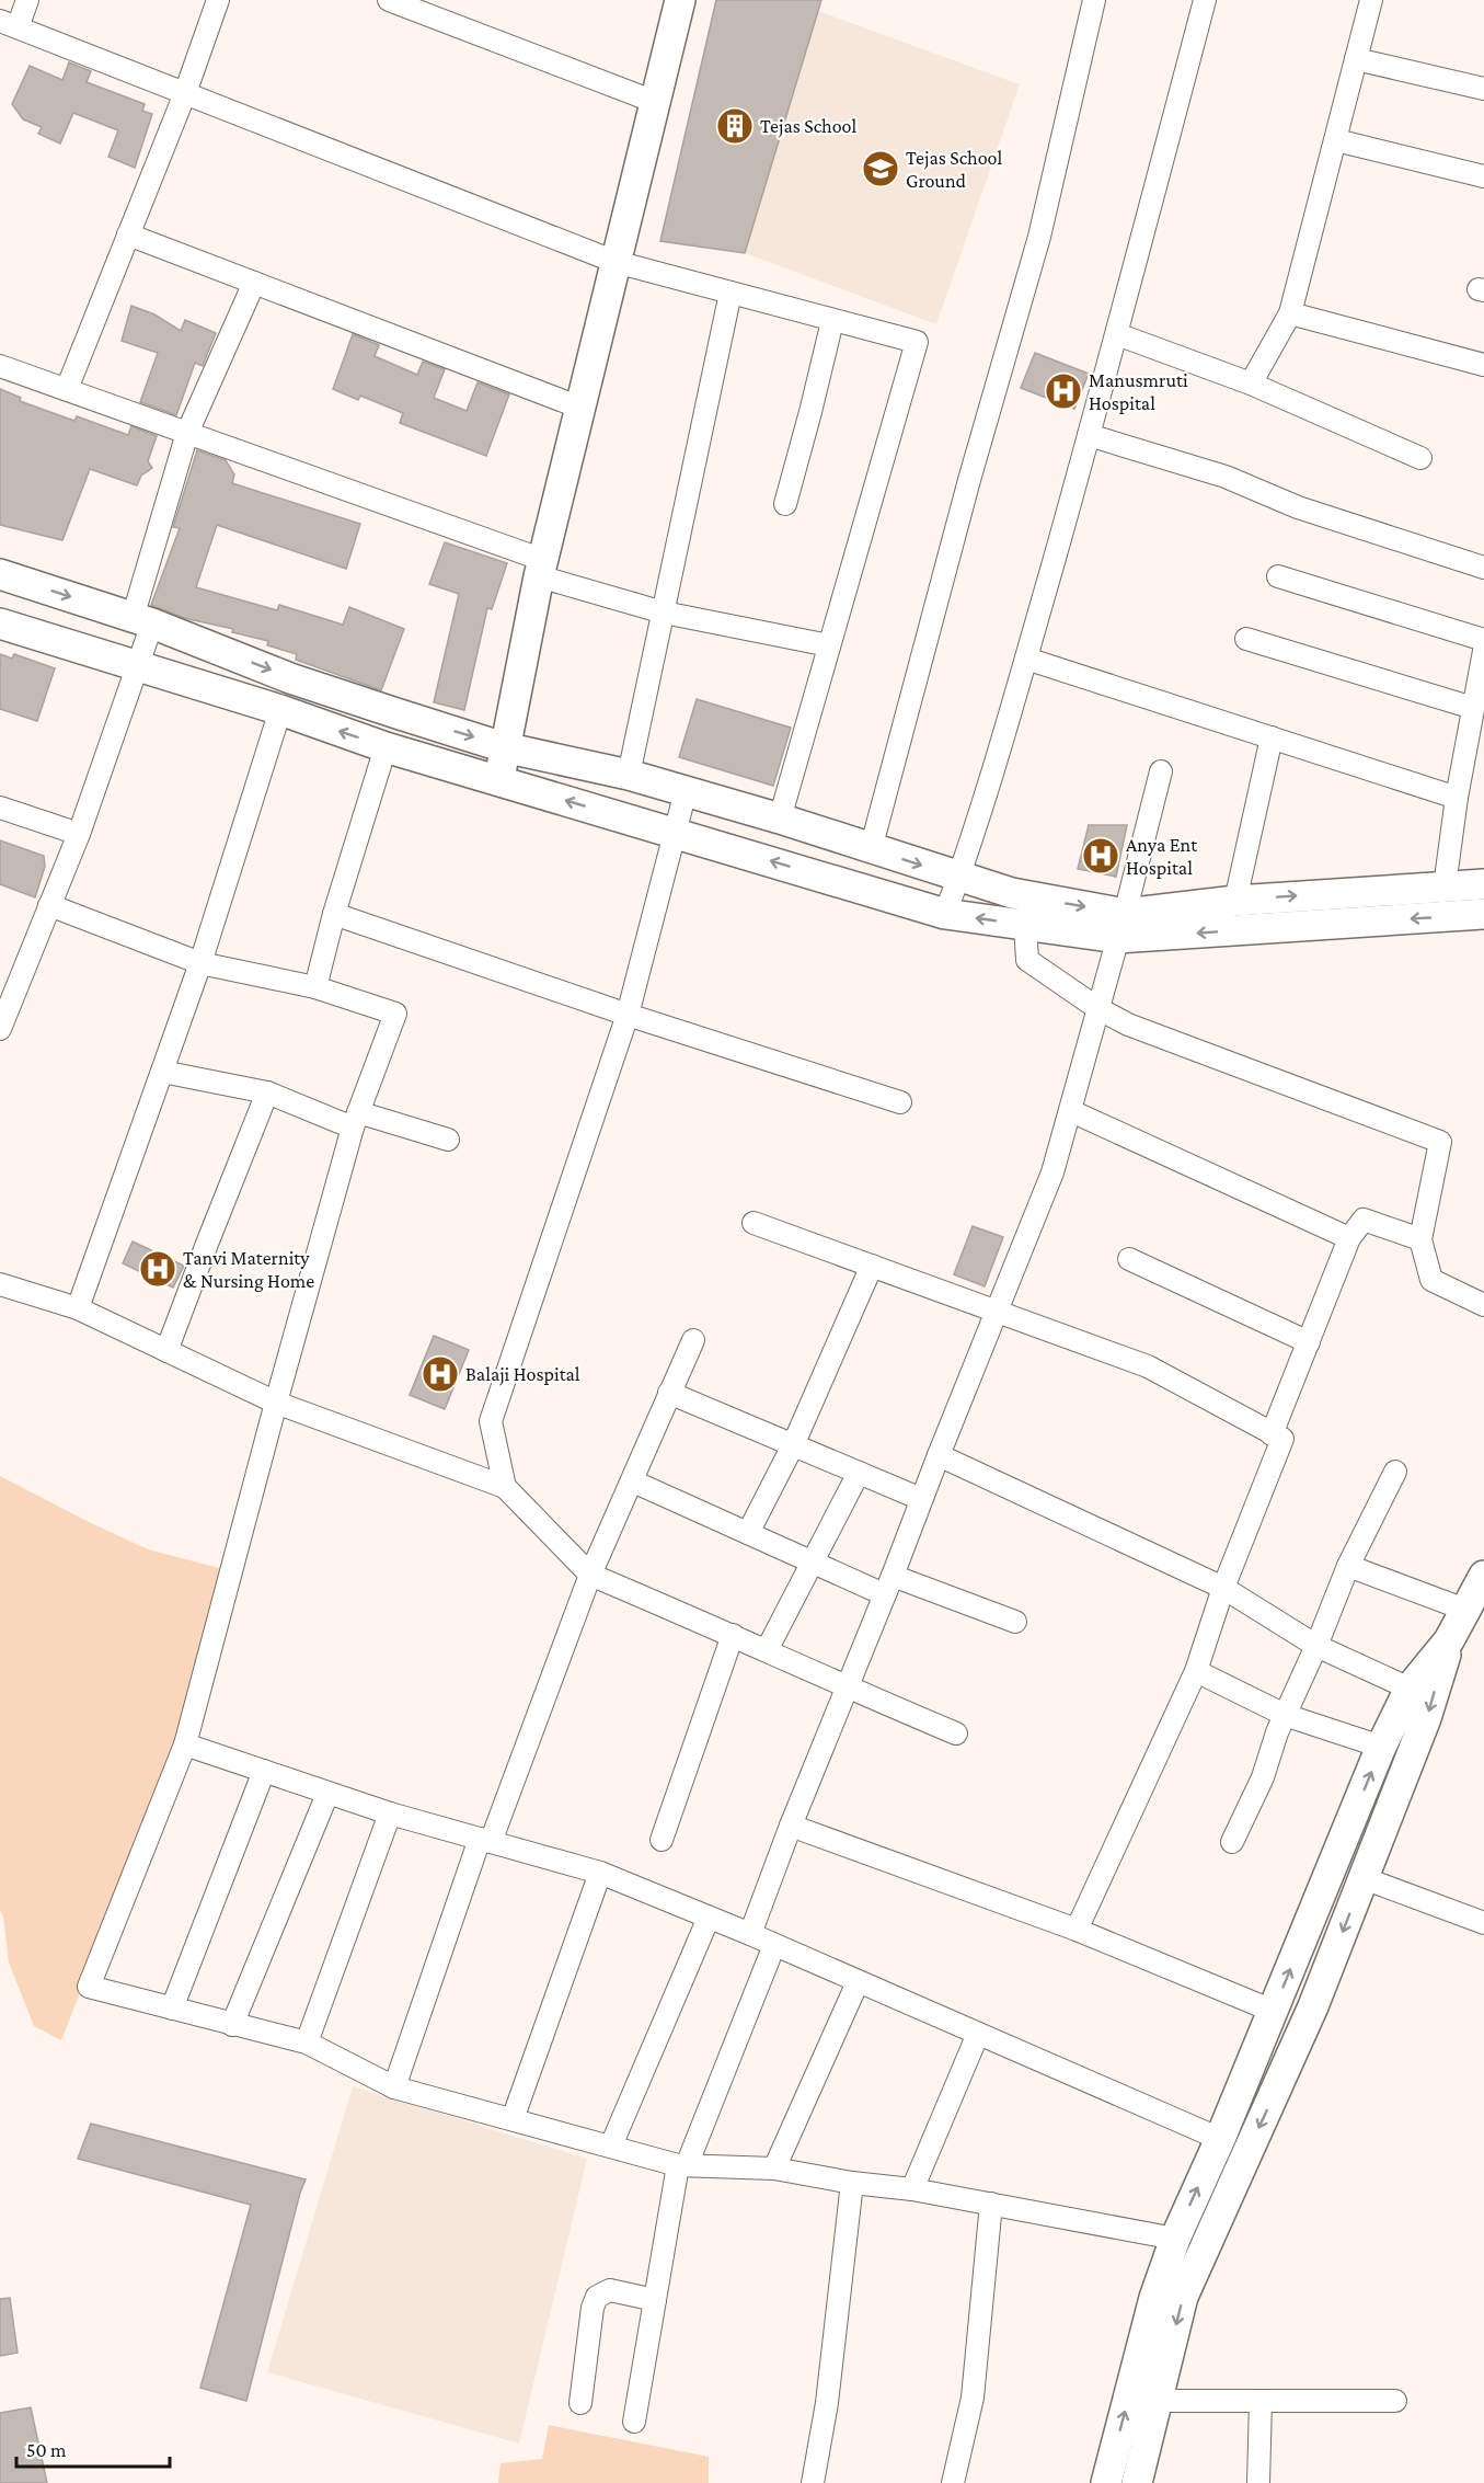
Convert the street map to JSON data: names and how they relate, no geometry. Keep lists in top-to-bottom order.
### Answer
{
  "places": {
    "building": ["Tejas School"],
    "school or university": ["Tejas School Ground"],
    "hospital": [
      "Manusmruti Hospital",
      "Anya Ent Hospital",
      "Tanvi Maternity & Nursing Home",
      "Balaji Hospital"
    ]
  },
  "scale_bar": "50 m"
}
